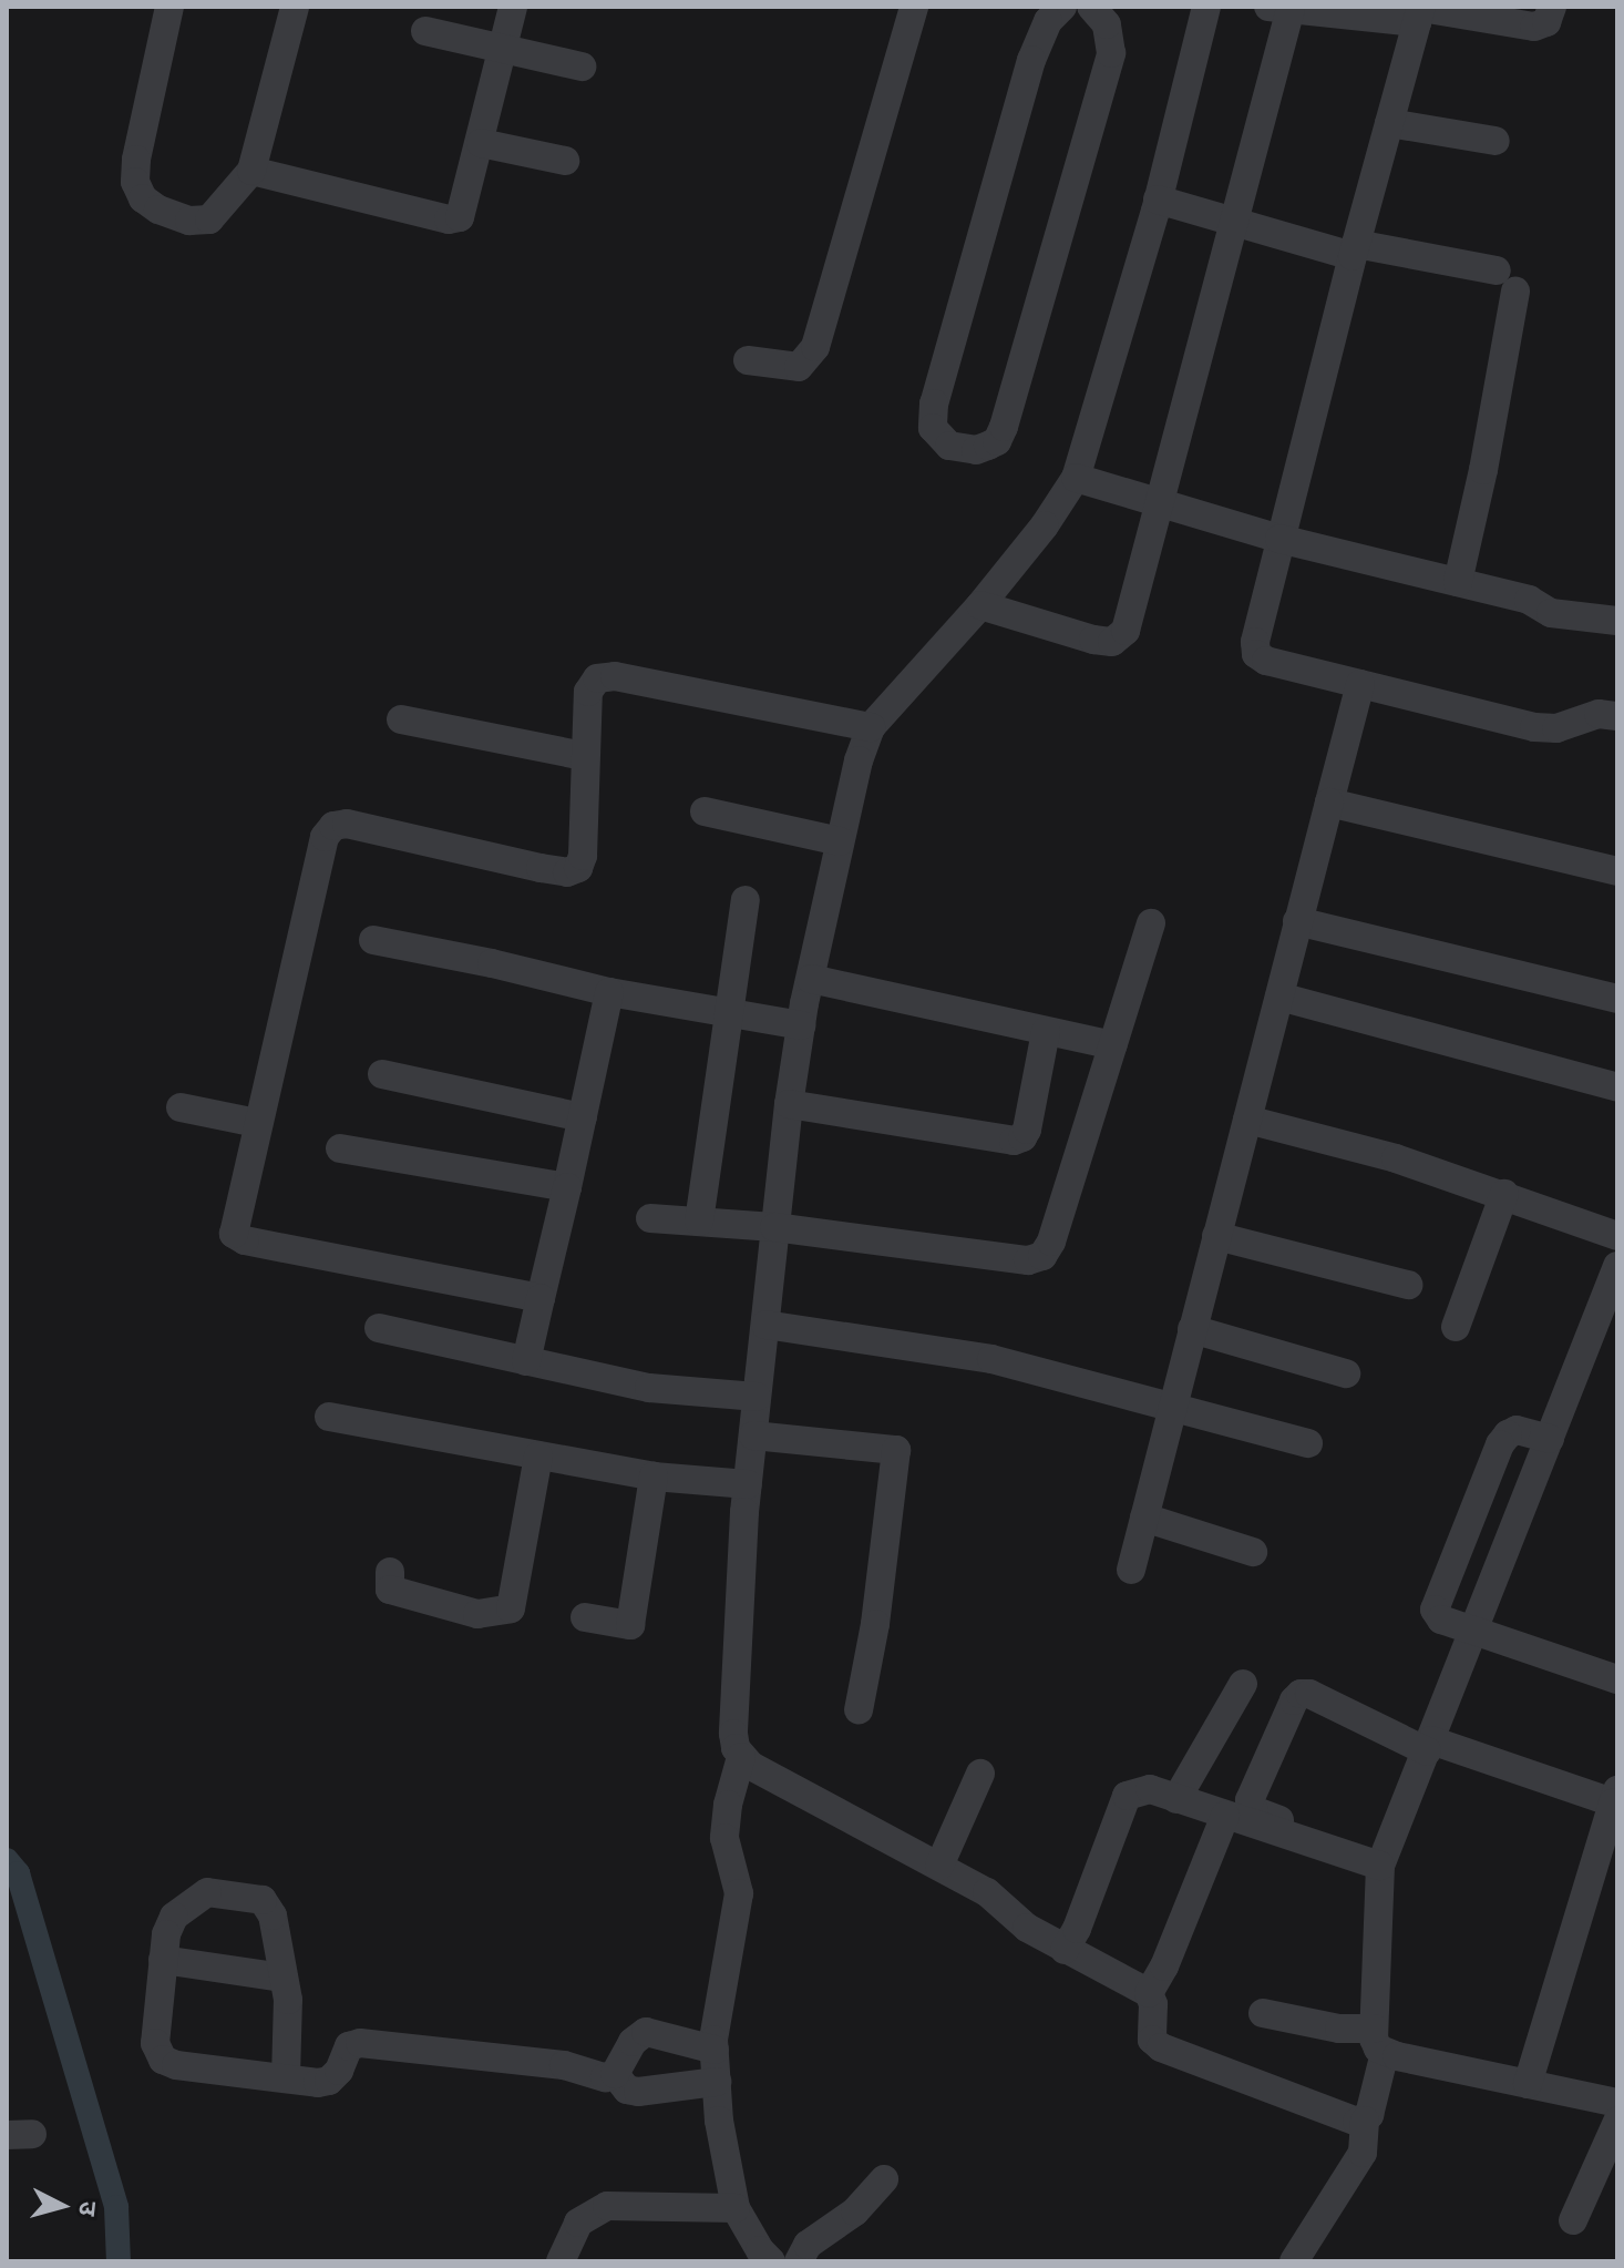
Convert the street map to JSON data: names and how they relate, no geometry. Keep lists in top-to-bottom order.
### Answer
{
  "north": "right"
}
